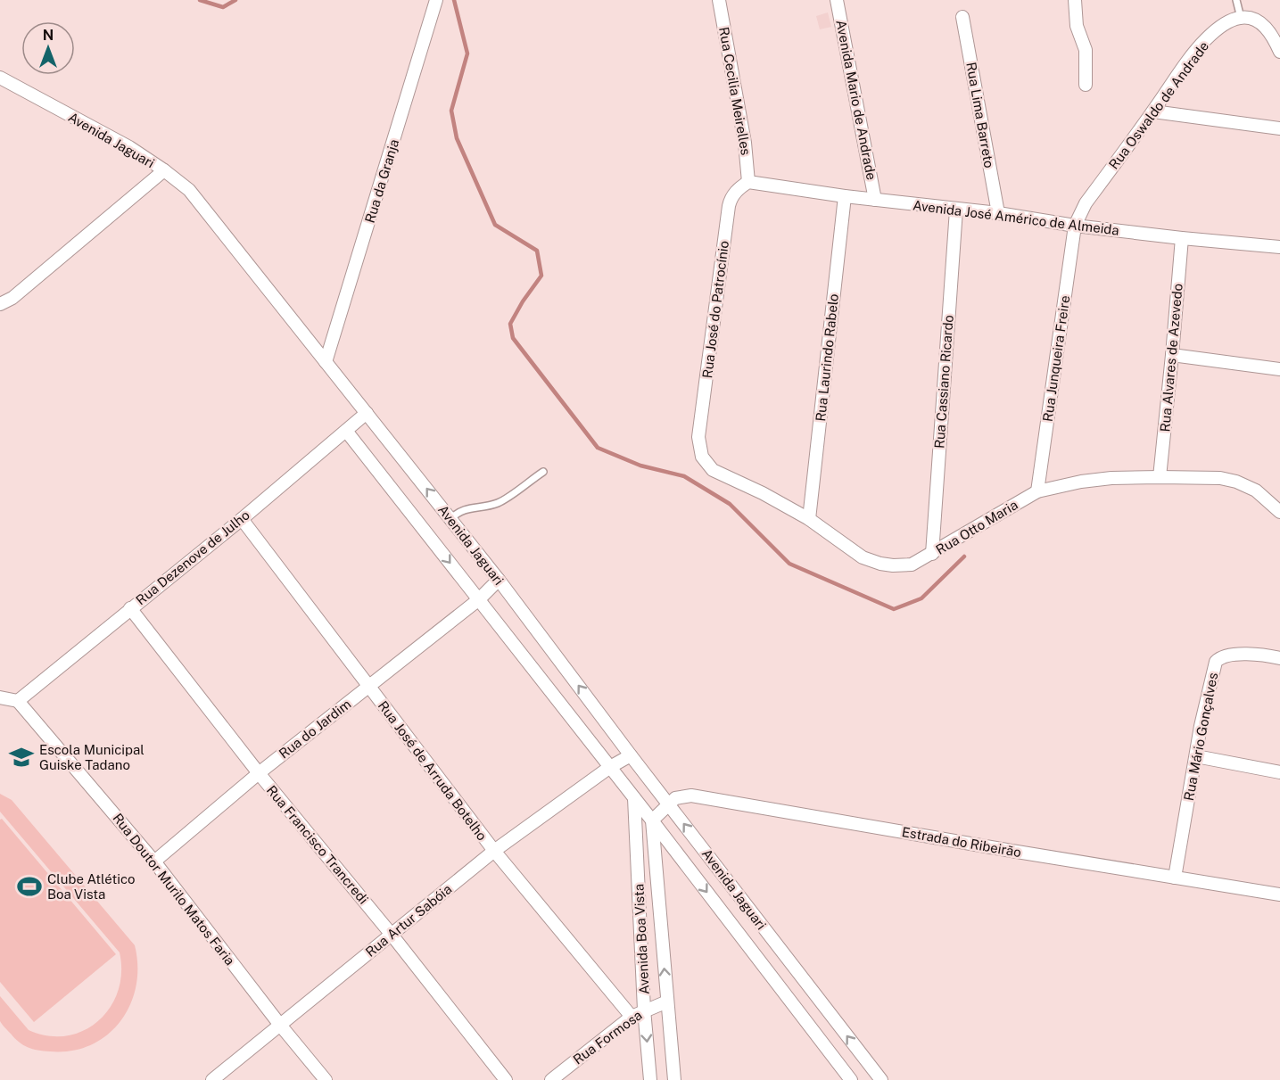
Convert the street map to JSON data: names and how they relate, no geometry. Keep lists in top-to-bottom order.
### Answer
{
  "streets": {
    "street": [
      "Rua Cecilia Meirelles",
      "Avenida Mario de Andrade",
      "Rua Oswaldo de Andrade",
      "Rua Lima Barreto",
      "Avenida Jaguari",
      "Rua da Granja",
      "Avenida José Américo de Almeida",
      "Rua José do Patrocínio",
      "Rua Laurindo Rabelo",
      "Rua Alvares de Azevedo",
      "Rua Junqueira Freire",
      "Rua Cassiano Ricardo",
      "Rua Otto Maria",
      "Rua Dezenove de Julho",
      "Rua do Jardim",
      "Rua Mário Gonçalves",
      "Rua José de Arruda Botelho",
      "Estrada do Ribeirão",
      "Rua Francisco Trancredi",
      "Rua Doutor Murilo Matos Faria",
      "Rua Artur Sabóia",
      "Avenida Boa Vista",
      "Rua Formosa"
    ]
  },
  "crossings": [
    ["Rua Cecilia Meirelles", "Avenida José Américo de Almeida"],
    ["Rua Cecilia Meirelles", "Rua José do Patrocínio"],
    ["Avenida Mario de Andrade", "Avenida José Américo de Almeida"],
    ["Rua Oswaldo de Andrade", "Avenida José Américo de Almeida"],
    ["Rua Oswaldo de Andrade", "Rua Junqueira Freire"],
    ["Rua Lima Barreto", "Avenida José Américo de Almeida"],
    ["Avenida Jaguari", "Rua da Granja"],
    ["Avenida Jaguari", "Rua Dezenove de Julho"],
    ["Avenida Jaguari", "Rua do Jardim"],
    ["Avenida Jaguari", "Estrada do Ribeirão"],
    ["Avenida Jaguari", "Rua Artur Sabóia"],
    ["Avenida Jaguari", "Avenida Boa Vista"],
    ["Avenida José Américo de Almeida", "Rua José do Patrocínio"],
    ["Avenida José Américo de Almeida", "Rua Laurindo Rabelo"],
    ["Avenida José Américo de Almeida", "Rua Alvares de Azevedo"],
    ["Avenida José Américo de Almeida", "Rua Junqueira Freire"],
    ["Avenida José Américo de Almeida", "Rua Cassiano Ricardo"],
    ["Rua José do Patrocínio", "Rua Otto Maria"],
    ["Rua Laurindo Rabelo", "Rua Otto Maria"],
    ["Rua Alvares de Azevedo", "Rua Otto Maria"],
    ["Rua Junqueira Freire", "Rua Otto Maria"],
    ["Rua Cassiano Ricardo", "Rua Otto Maria"],
    ["Rua Dezenove de Julho", "Rua José de Arruda Botelho"],
    ["Rua Dezenove de Julho", "Rua Francisco Trancredi"],
    ["Rua Dezenove de Julho", "Rua Doutor Murilo Matos Faria"],
    ["Rua do Jardim", "Rua José de Arruda Botelho"],
    ["Rua do Jardim", "Rua Francisco Trancredi"],
    ["Rua do Jardim", "Rua Doutor Murilo Matos Faria"],
    ["Rua Mário Gonçalves", "Estrada do Ribeirão"],
    ["Rua José de Arruda Botelho", "Rua Artur Sabóia"],
    ["Rua José de Arruda Botelho", "Rua Formosa"],
    ["Estrada do Ribeirão", "Avenida Boa Vista"],
    ["Rua Francisco Trancredi", "Rua Artur Sabóia"],
    ["Rua Doutor Murilo Matos Faria", "Rua Artur Sabóia"],
    ["Avenida Boa Vista", "Rua Formosa"]
  ],
  "places": {
    "school or university": ["Escola Municipal Guiske Tadano"],
    "sports": ["Clube Atlético Boa Vista"]
  },
  "north": "top"
}
